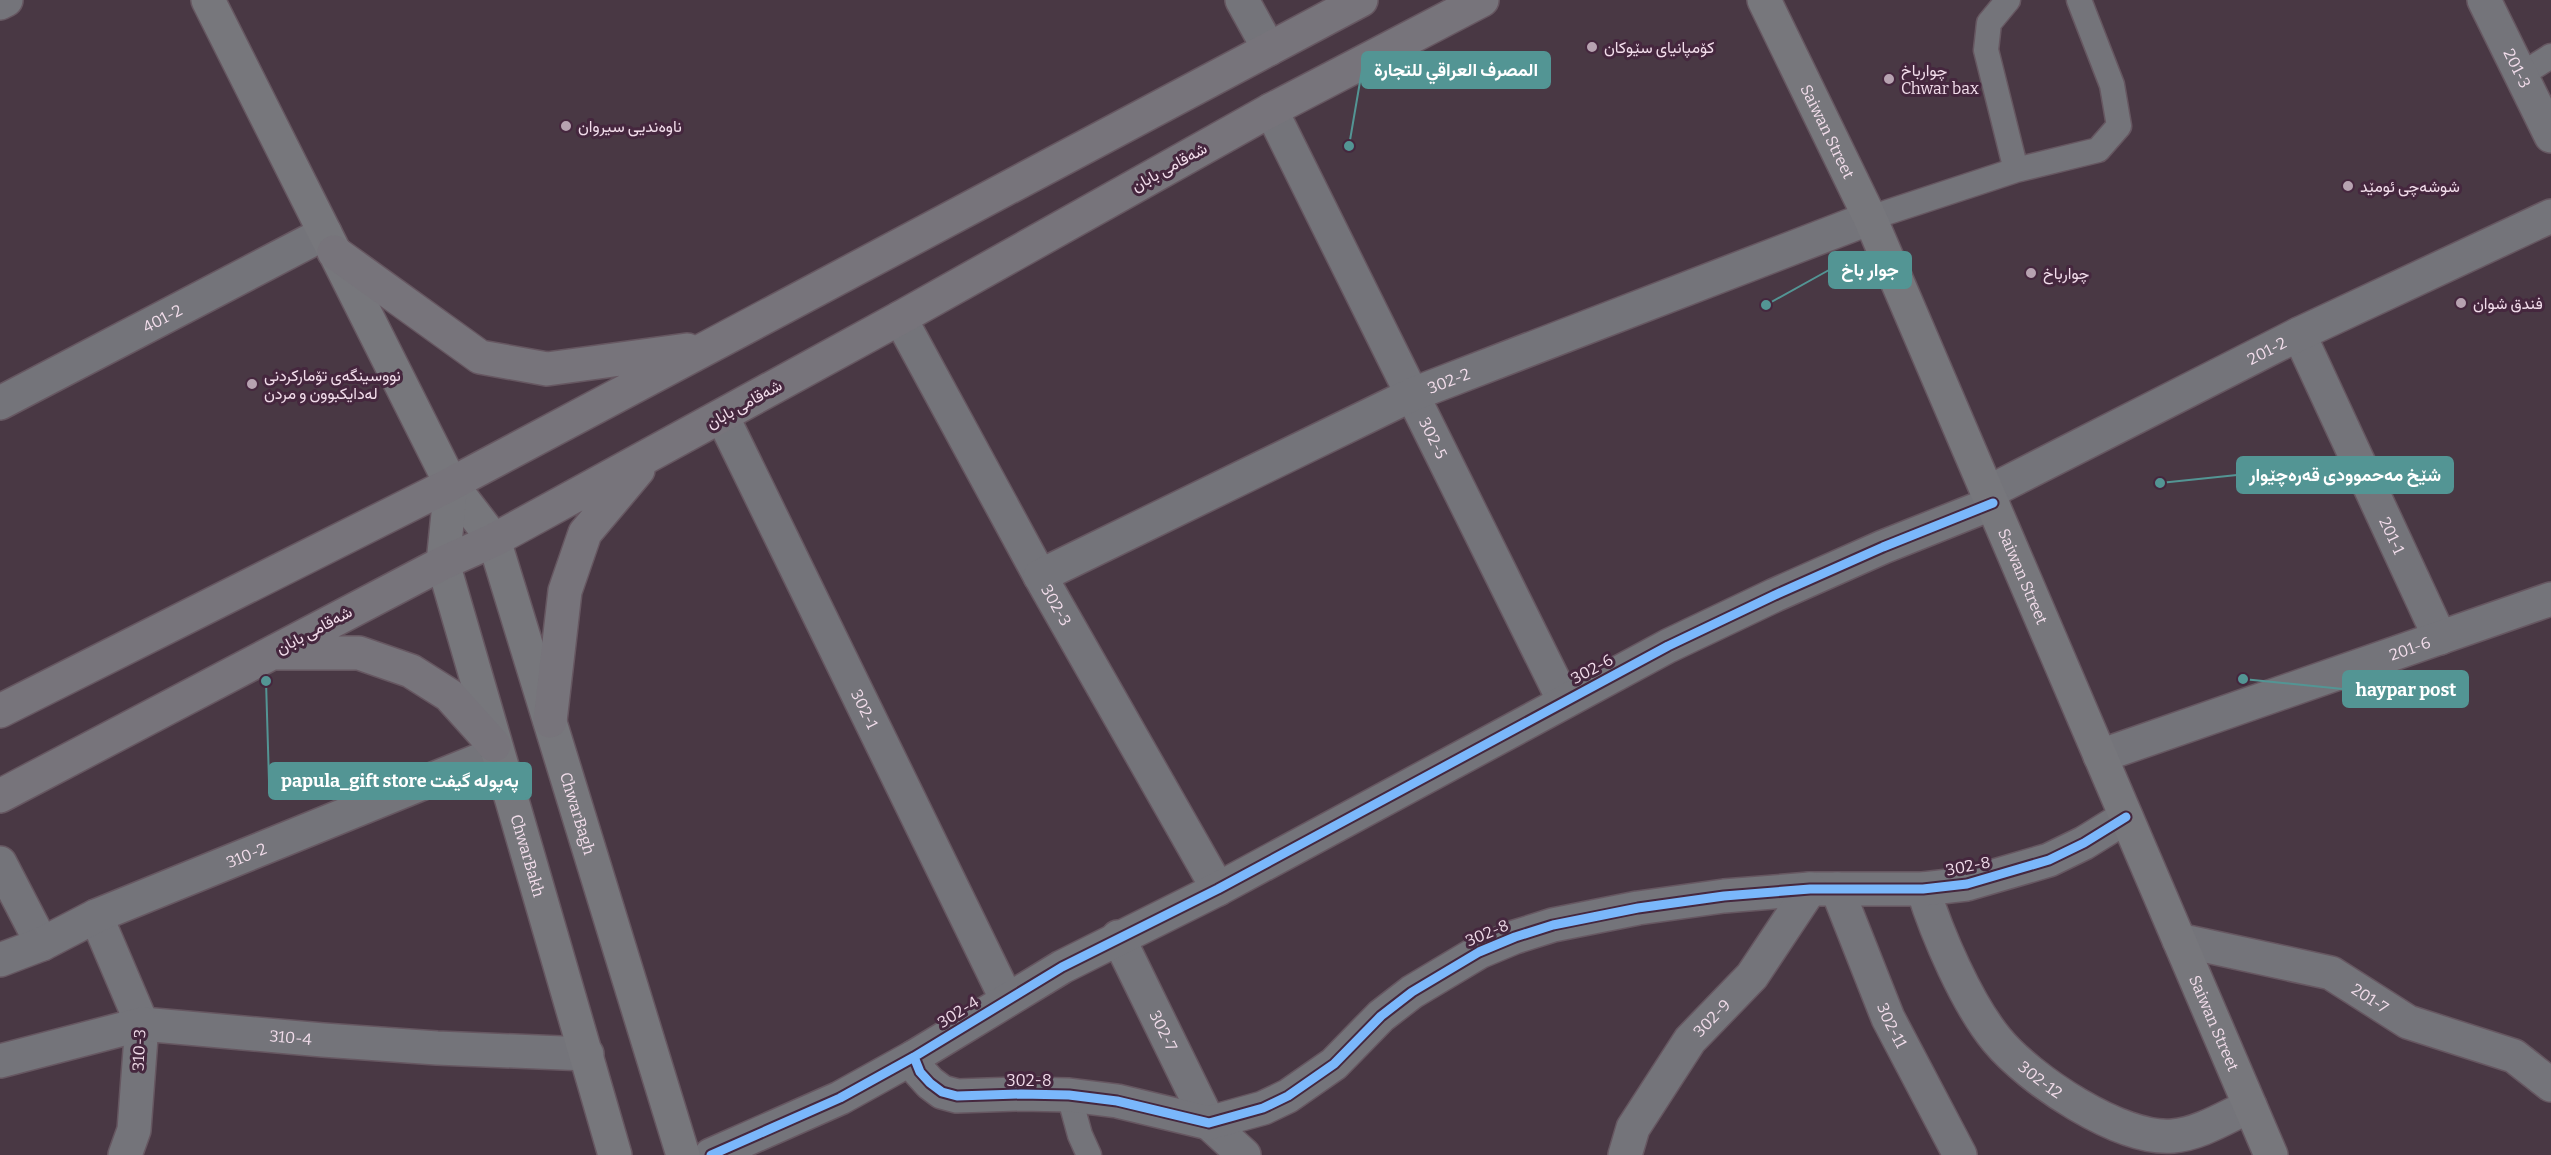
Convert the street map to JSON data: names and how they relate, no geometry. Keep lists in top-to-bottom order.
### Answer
{
  "streets": {
    "main road": [
      "Saiwan Street",
      "شەقامی بابان",
      "ChwarBagh",
      "ChwarBakh"
    ],
    "street": [
      "201-3",
      "401-2",
      "201-2",
      "302-2",
      "302-5",
      "201-1",
      "302-3",
      "201-6",
      "302-6",
      "302-1",
      "310-2",
      "302-8",
      "201-7",
      "302-4",
      "302-9",
      "302-11",
      "302-7",
      "310-4",
      "310-3",
      "302-12"
    ]
  },
  "crossings": [
    ["Saiwan Street", "201-2"],
    ["Saiwan Street", "302-2"],
    ["Saiwan Street", "201-6"],
    ["Saiwan Street", "302-6"],
    ["Saiwan Street", "302-8"],
    ["Saiwan Street", "201-7"],
    ["Saiwan Street", "302-12"],
    ["شەقامی بابان", "302-5"],
    ["شەقامی بابان", "302-3"],
    ["شەقامی بابان", "302-1"],
    ["شەقامی بابان", "ChwarBagh"],
    ["شەقامی بابان", "ChwarBakh"],
    ["401-2", "ChwarBagh"],
    ["201-2", "201-1"],
    ["201-2", "302-6"],
    ["302-2", "302-5"],
    ["302-2", "302-3"],
    ["302-5", "302-6"],
    ["201-1", "201-6"],
    ["302-3", "302-6"],
    ["302-3", "302-4"],
    ["302-6", "302-4"],
    ["302-1", "302-4"],
    ["ChwarBagh", "ChwarBakh"],
    ["310-2", "ChwarBakh"],
    ["310-2", "310-3"],
    ["ChwarBakh", "310-4"],
    ["302-8", "302-4"],
    ["302-8", "302-9"],
    ["302-8", "302-11"],
    ["302-8", "302-7"],
    ["302-8", "302-12"],
    ["302-4", "302-7"],
    ["302-9", "302-11"],
    ["310-4", "310-3"]
  ],
  "places": [
    "کۆمپانیای سێوکان",
    "چوارباخ Chwar bax",
    "ناوەندیی سیروان",
    "المصرف العراقي للتجارة",
    "شوشەچی ئومێد",
    "چوارباخ",
    "فندق شوان",
    "جوار باخ",
    "نووسینگەی تۆمارکردنی لەدایکبوون و مردن",
    "شێخ مەحموودی قەرەچێوار",
    "haypar post",
    "papula_gift store پەپولە گیفت"
  ]
}
